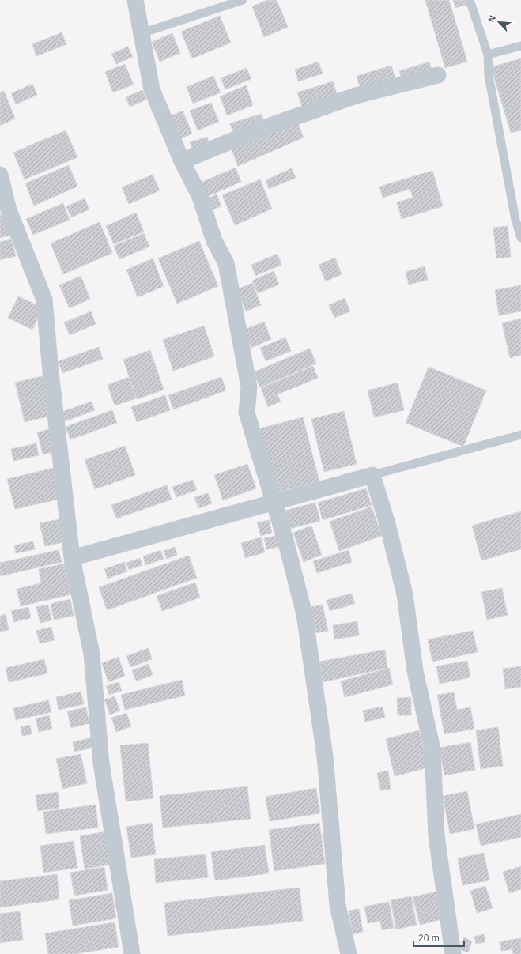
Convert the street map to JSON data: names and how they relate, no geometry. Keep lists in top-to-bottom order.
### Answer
{
  "scale_bar": "20 m",
  "north": "top left"
}
